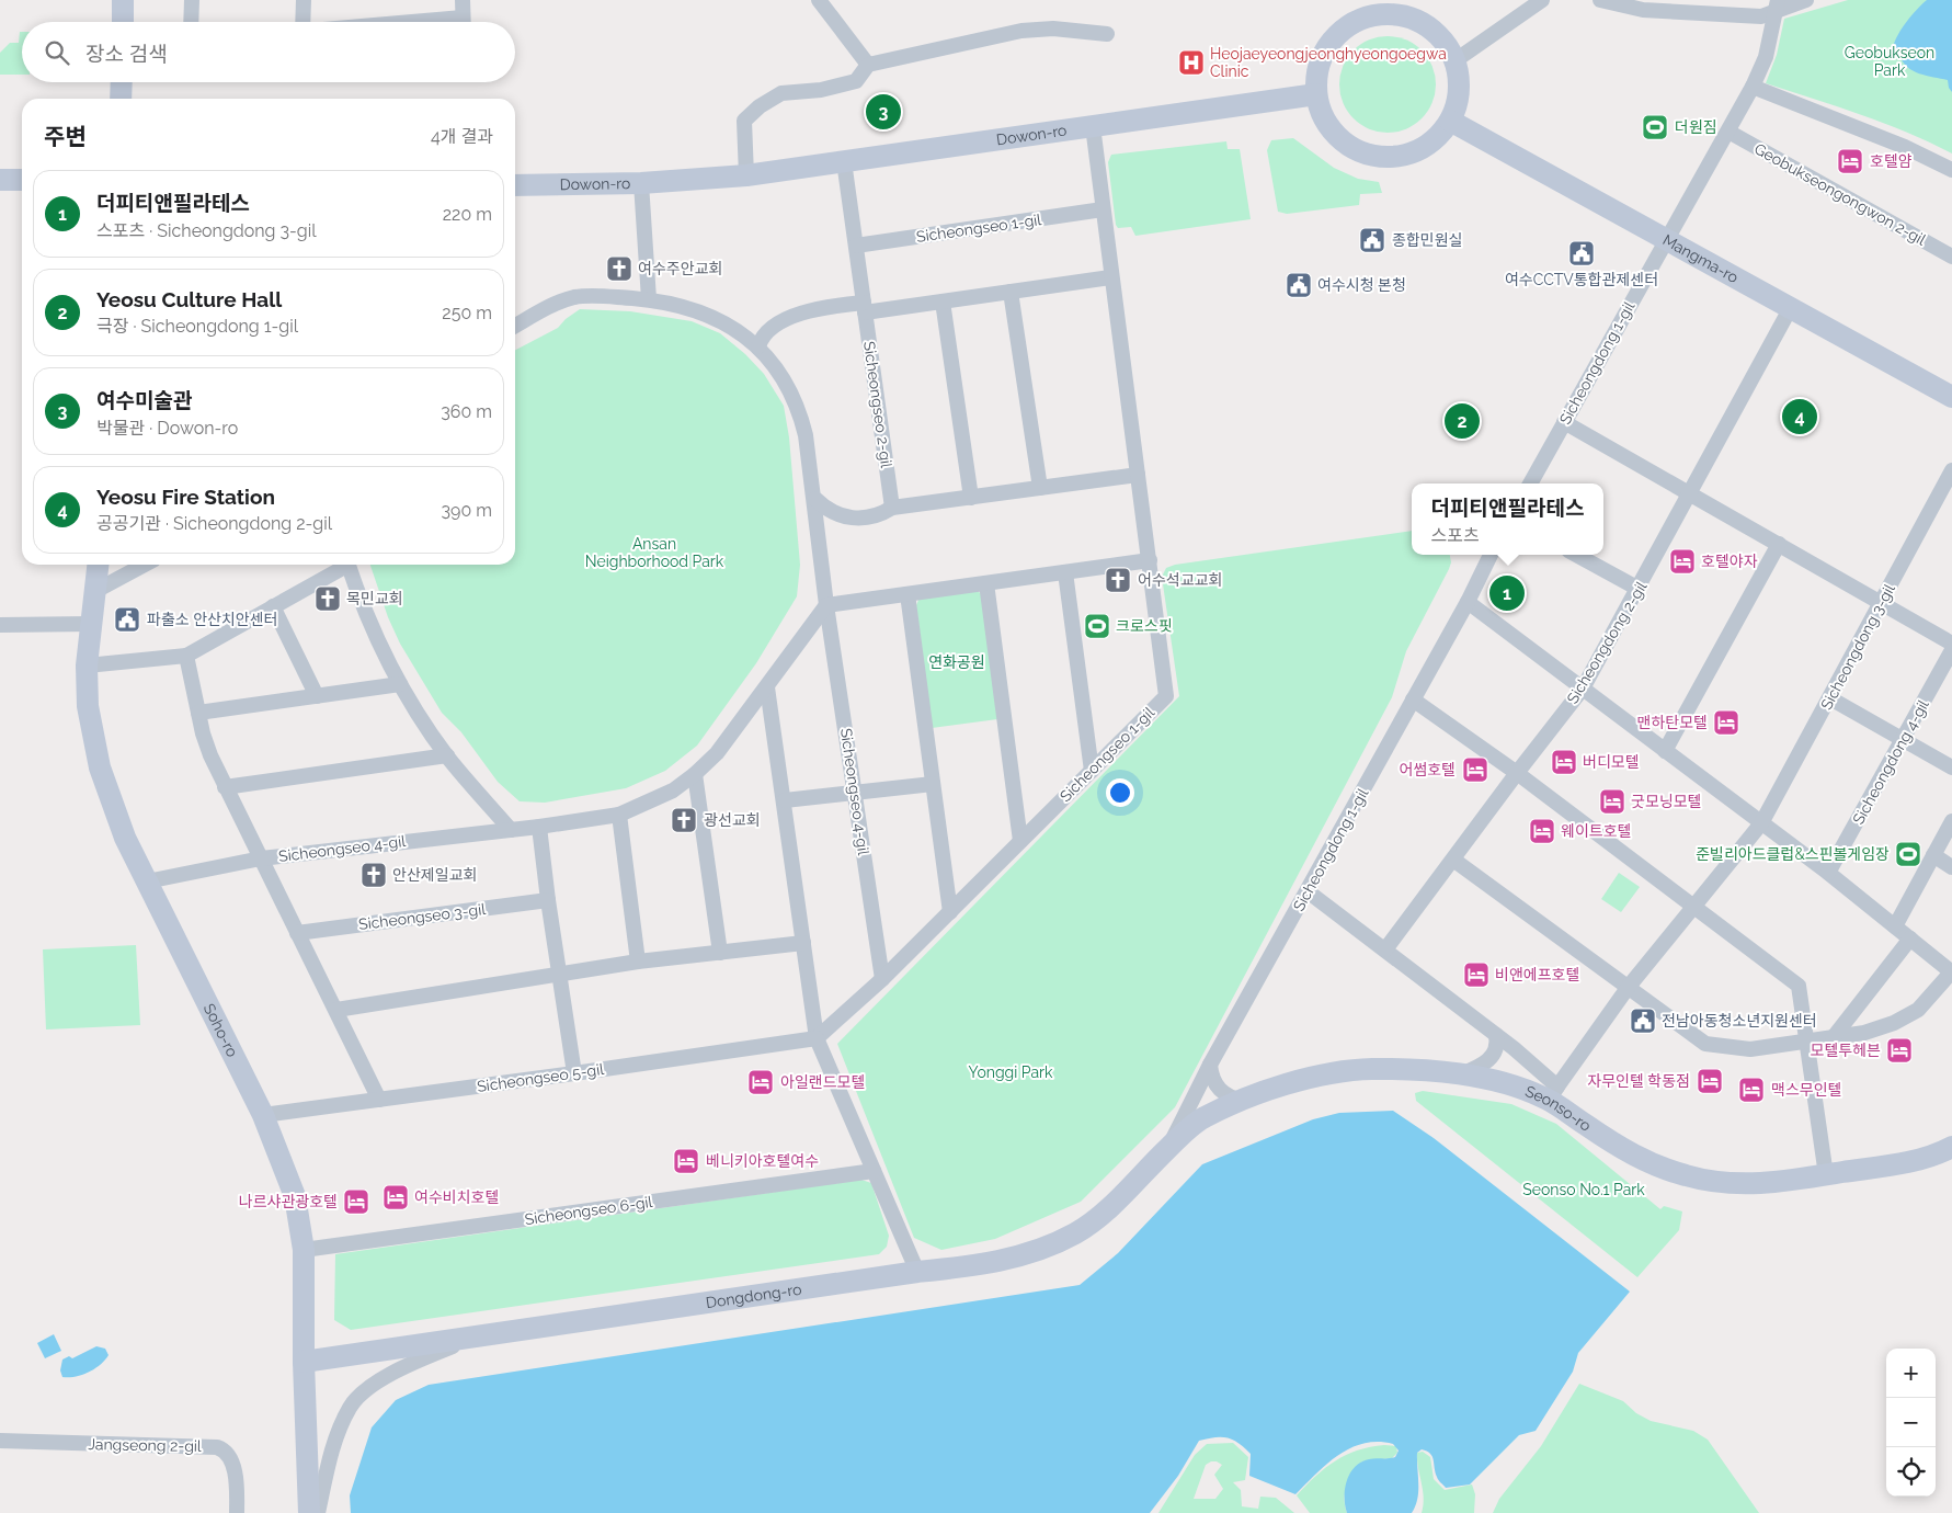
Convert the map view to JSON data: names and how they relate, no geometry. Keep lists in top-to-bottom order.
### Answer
{
  "streets": {
    "street": [
      "Dowon-ro",
      "Geobukseongongwon 2-gil",
      "Sicheongseo 1-gil",
      "Mangma-ro",
      "Sicheongdong 1-gil",
      "Sicheongseo 2-gil",
      "Sicheongdong 2-gil",
      "Sicheongdong 3-gil",
      "Sicheongdong 4-gil",
      "Sicheongseo 4-gil",
      "Sicheongseo 3-gil",
      "Soho-ro",
      "Sicheongseo 5-gil",
      "Seonso-ro",
      "Sicheongseo 6-gil",
      "Dongdong-ro",
      "Jangseong 2-gil"
    ]
  },
  "crossings": [
    ["Dowon-ro", "Sicheongseo 1-gil"],
    ["Dowon-ro", "Mangma-ro"],
    ["Dowon-ro", "Sicheongseo 2-gil"],
    ["Geobukseongongwon 2-gil", "Sicheongdong 1-gil"],
    ["Sicheongseo 1-gil", "Sicheongseo 2-gil"],
    ["Sicheongseo 1-gil", "Sicheongseo 4-gil"],
    ["Sicheongseo 1-gil", "Sicheongseo 5-gil"],
    ["Mangma-ro", "Sicheongdong 1-gil"],
    ["Mangma-ro", "Sicheongdong 2-gil"],
    ["Sicheongdong 1-gil", "Seonso-ro"],
    ["Sicheongdong 1-gil", "Dongdong-ro"],
    ["Sicheongdong 3-gil", "Seonso-ro"],
    ["Sicheongseo 4-gil", "Soho-ro"],
    ["Soho-ro", "Sicheongseo 5-gil"],
    ["Soho-ro", "Sicheongseo 6-gil"],
    ["Soho-ro", "Dongdong-ro"],
    ["Seonso-ro", "Dongdong-ro"]
  ],
  "parks": [
    "Geobukseon Park",
    "Ansan Neighborhood Park",
    "연화공원",
    "Yonggi Park",
    "Seonso No.1 Park"
  ],
  "places": {
    "hospital": ["Heojaeyeongjeonghyeongoegwa Clinic"],
    "sports": ["더원짐", "크로스핏", "준빌리아드클럽&스핀볼게임장"],
    "hotel": [
      "호텔얌",
      "호텔야자",
      "맨하탄모텔",
      "버디모텔",
      "어썸호텔",
      "굿모닝모텔",
      "웨이트호텔",
      "비앤에프호텔",
      "모텔투헤븐",
      "자무인텔 학동점",
      "아일랜드모텔",
      "맥스무인텔",
      "베니키아호텔여수",
      "여수비치호텔",
      "나르샤관광호텔"
    ],
    "public building": [
      "종합민원실",
      "여수CCTV통합관제센터",
      "여수시청 본청",
      "파출소 안산치안센터",
      "전남아동청소년지원센터"
    ],
    "church": [
      "여수주안교회",
      "어수석교교회",
      "목민교회",
      "광선교회",
      "안산제일교회"
    ]
  },
  "page": {
    "search": "장소 검색",
    "pins": [
      "3",
      "4",
      "2",
      "1"
    ],
    "heading": ["주변", "4개 결과"],
    "list": [
      {
        "mark": "1",
        "name": "더피티앤필라테스",
        "note": "스포츠 · Sicheongdong 3-gil",
        "value": "220 m"
      },
      {
        "mark": "2",
        "name": "Yeosu Culture Hall",
        "note": "극장 · Sicheongdong 1-gil",
        "value": "250 m"
      },
      {
        "mark": "3",
        "name": "여수미술관",
        "note": "박물관 · Dowon-ro",
        "value": "360 m"
      },
      {
        "mark": "4",
        "name": "Yeosu Fire Station",
        "note": "공공기관 · Sicheongdong 2-gil",
        "value": "390 m"
      }
    ],
    "popup": ["더피티앤필라테스", "스포츠"],
    "map_buttons": ["+", "−"]
  }
}
